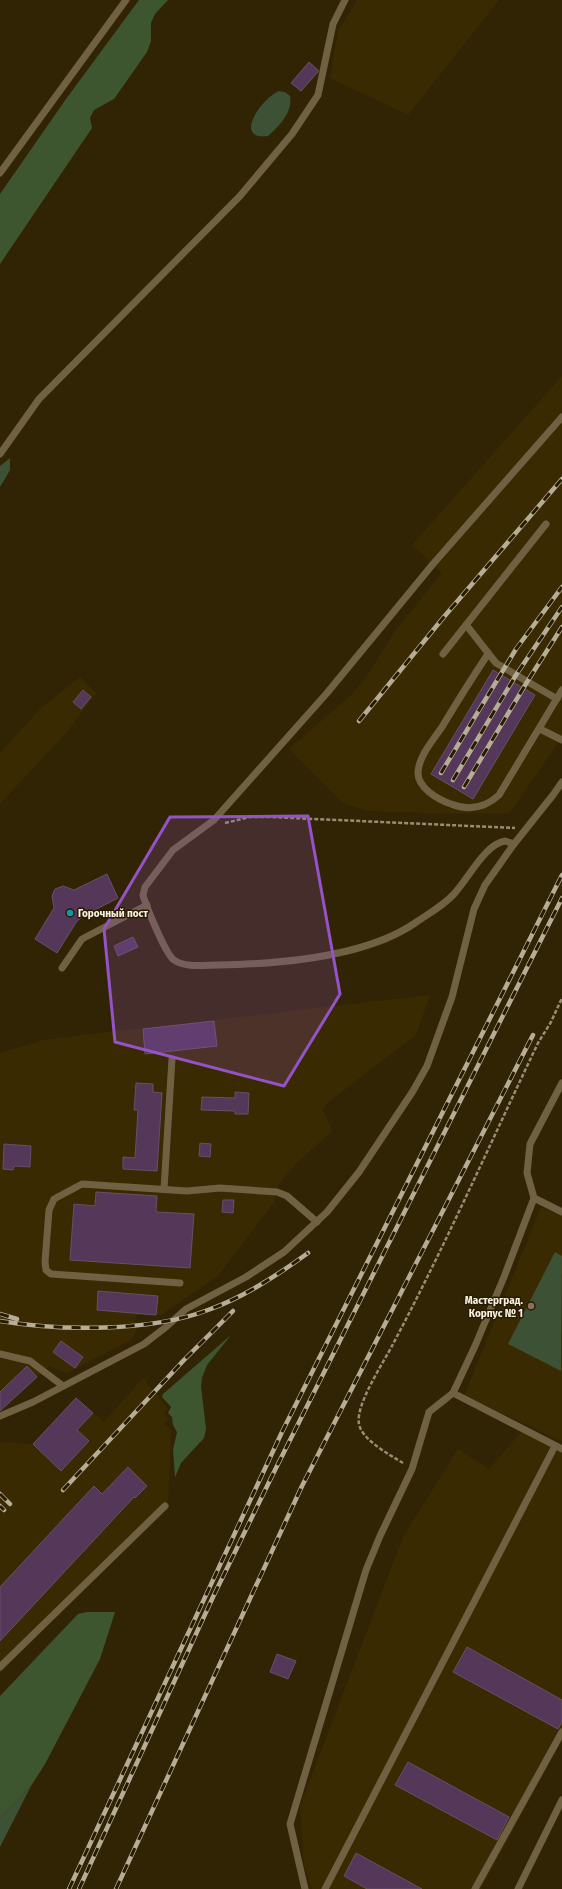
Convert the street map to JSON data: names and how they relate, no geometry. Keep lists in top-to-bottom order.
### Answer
{
  "places": ["Горочный пост", "Мастерград. Корпус № 1"]
}
